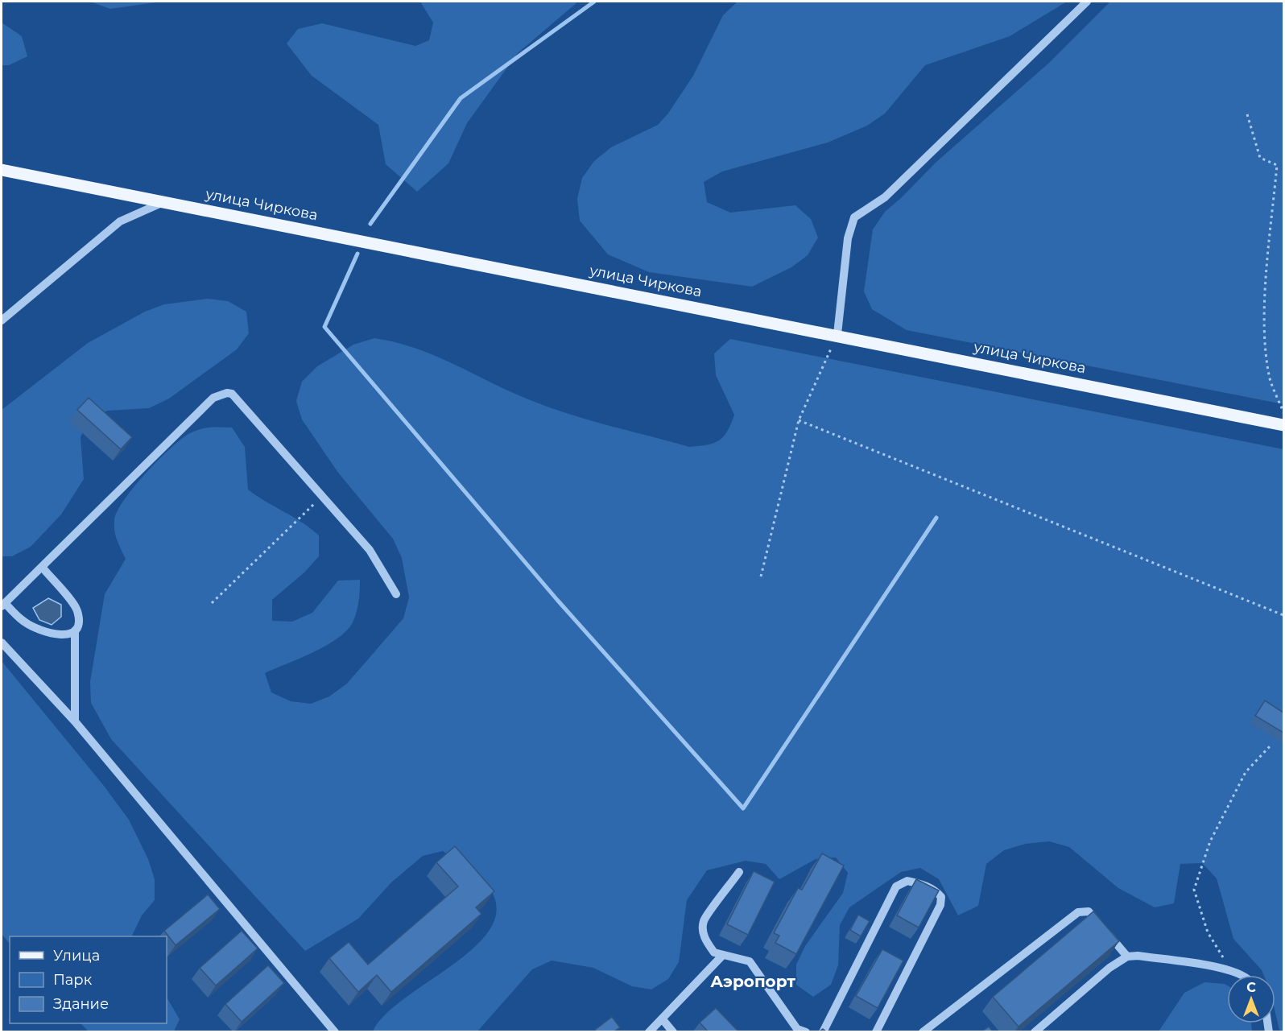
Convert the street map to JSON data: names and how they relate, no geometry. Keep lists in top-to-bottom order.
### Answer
{
  "streets": {
    "main road": ["улица Чиркова"]
  },
  "districts": ["Аэропорт"],
  "legend": ["Улица", "Парк", "Здание"],
  "north": "top"
}
